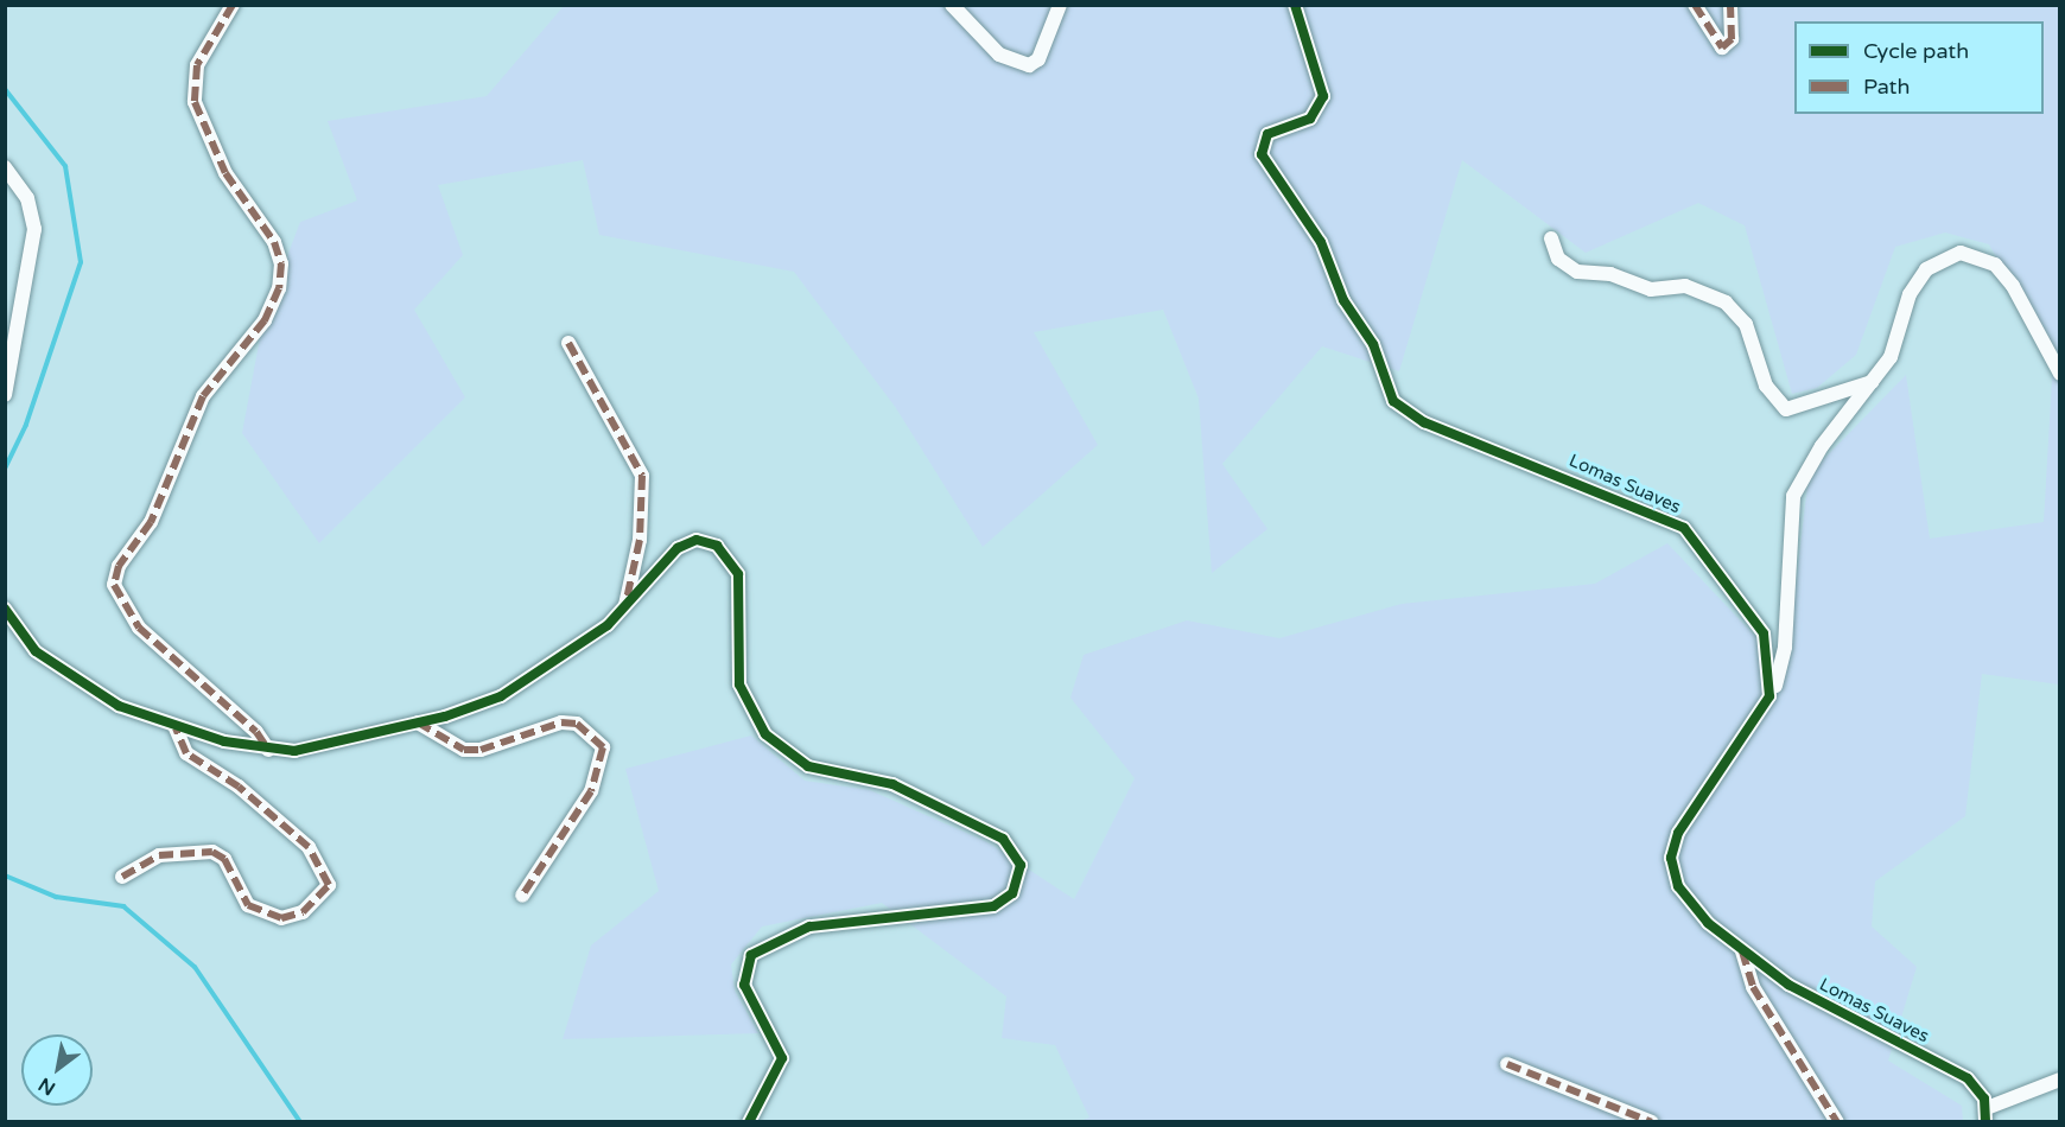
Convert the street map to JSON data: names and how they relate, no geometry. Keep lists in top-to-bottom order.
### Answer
{
  "streets": {
    "street": ["Lomas Suaves"]
  },
  "legend": ["Cycle path", "Path"],
  "north": "bottom left"
}
